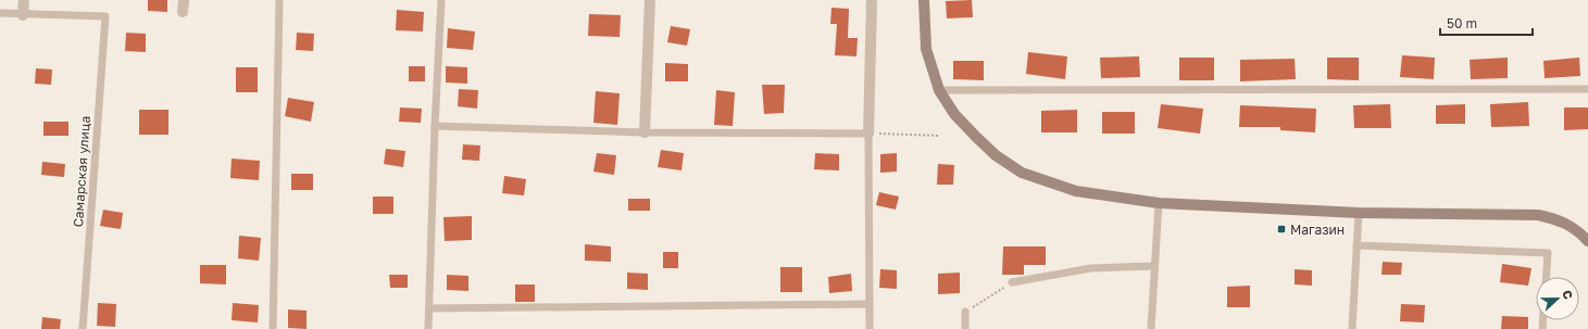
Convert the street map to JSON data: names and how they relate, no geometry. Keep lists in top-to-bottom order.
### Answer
{
  "streets": {
    "lane": ["Самарская улица"]
  },
  "places": {
    "transit": ["Магазин"]
  },
  "scale_bar": "50 m",
  "north": "right"
}
